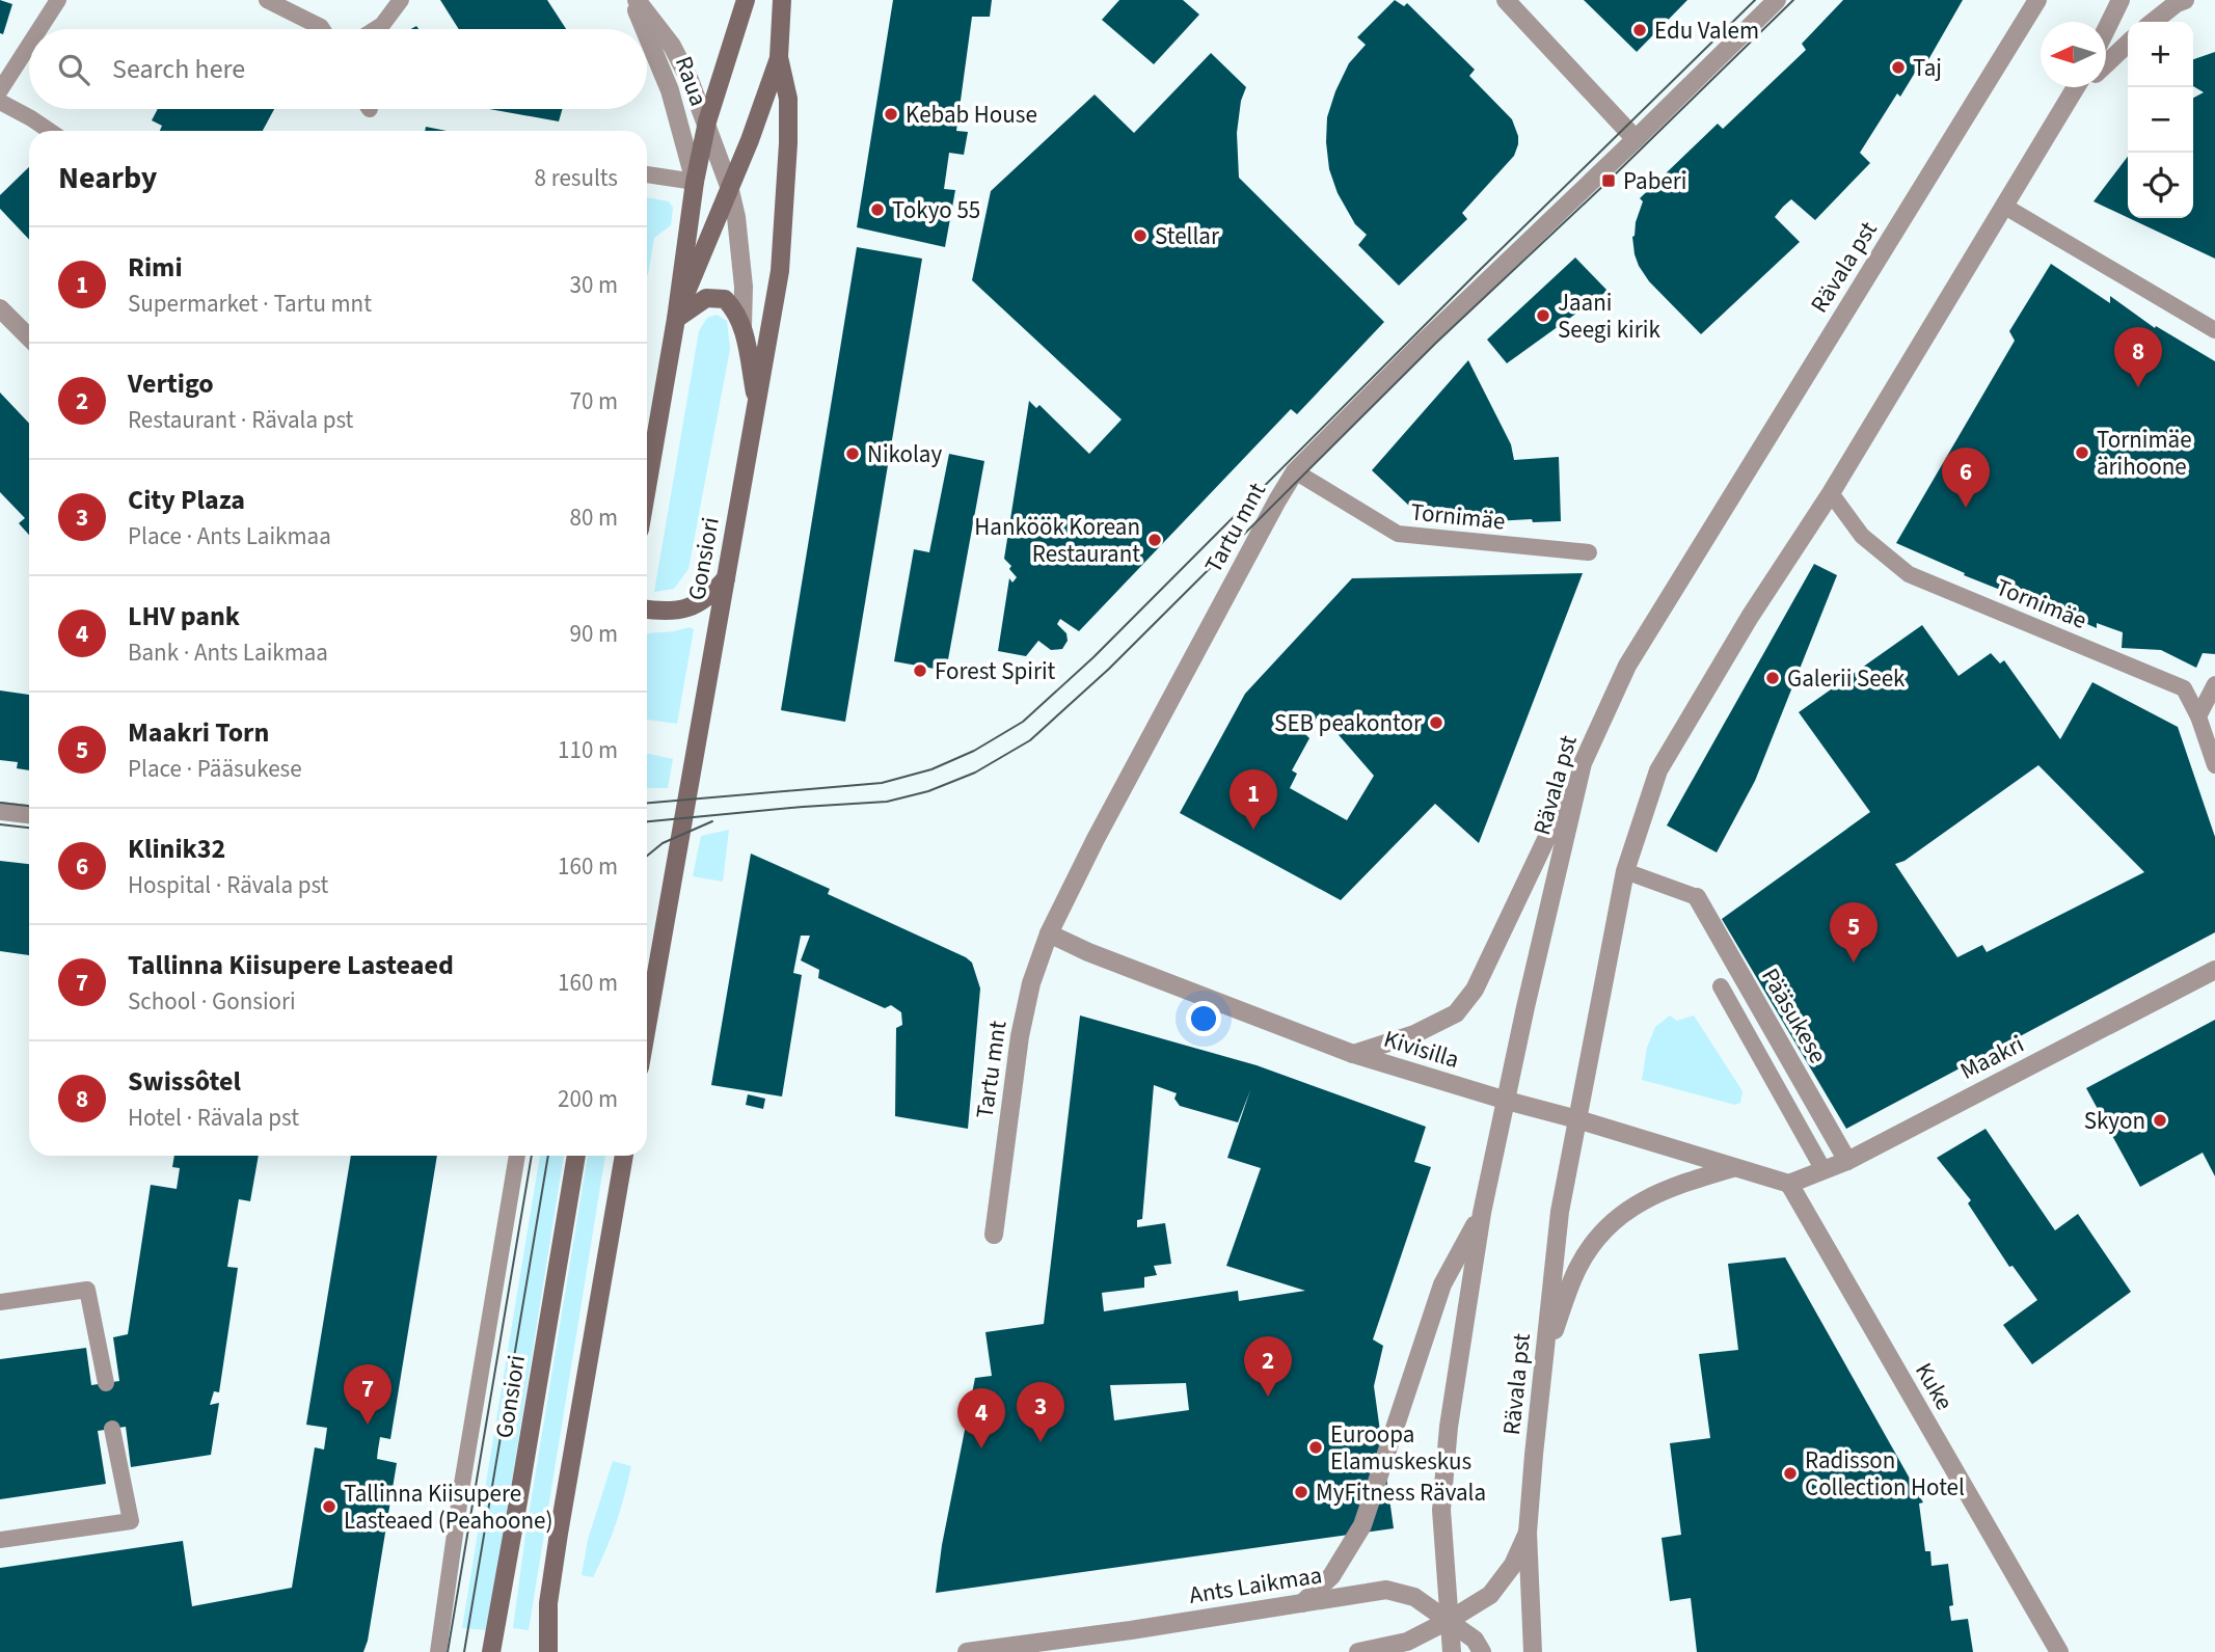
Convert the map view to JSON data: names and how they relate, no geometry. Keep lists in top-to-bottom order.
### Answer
{
  "streets": {
    "main road": ["Gonsiori"],
    "street": [
      "Raua",
      "Rävala pst",
      "Tartu mnt",
      "Pääsukese",
      "Kivisilla",
      "Maakri",
      "Kuke",
      "Ants Laikmaa"
    ],
    "lane": ["Tornimäe"]
  },
  "crossings": [
    ["Raua", "Gonsiori"],
    ["Rävala pst", "Tornimäe"],
    ["Rävala pst", "Kivisilla"],
    ["Rävala pst", "Ants Laikmaa"],
    ["Tornimäe", "Tartu mnt"],
    ["Tartu mnt", "Kivisilla"],
    ["Pääsukese", "Maakri"],
    ["Kivisilla", "Maakri"],
    ["Kivisilla", "Kuke"],
    ["Maakri", "Kuke"]
  ],
  "places": {
    "other": [
      "Edu Valem",
      "Taj",
      "Kebab House",
      "Tokyo 55",
      "Stellar",
      "Jaani Seegi kirik",
      "Tornimäe ärihoone",
      "Nikolay",
      "Hanköök Korean Restaurant",
      "Forest Spirit",
      "Galerii Seek",
      "SEB peakontor",
      "Skyon",
      "Euroopa Elamuskeskus",
      "Radisson Collection Hotel",
      "MyFitness Rävala",
      "Tallinna Kiisupere Lasteaed (Peahoone)"
    ],
    "transit": ["Paberi"]
  },
  "north": "left",
  "page": {
    "map_buttons": ["+", "−"],
    "search": "Search here",
    "heading": ["Nearby", "8 results"],
    "list": [
      {
        "mark": "1",
        "name": "Rimi",
        "note": "Supermarket · Tartu mnt",
        "value": "30 m"
      },
      {
        "mark": "2",
        "name": "Vertigo",
        "note": "Restaurant · Rävala pst",
        "value": "70 m"
      },
      {
        "mark": "3",
        "name": "City Plaza",
        "note": "Place · Ants Laikmaa",
        "value": "80 m"
      },
      {
        "mark": "4",
        "name": "LHV pank",
        "note": "Bank · Ants Laikmaa",
        "value": "90 m"
      },
      {
        "mark": "5",
        "name": "Maakri Torn",
        "note": "Place · Pääsukese",
        "value": "110 m"
      },
      {
        "mark": "6",
        "name": "Klinik32",
        "note": "Hospital · Rävala pst",
        "value": "160 m"
      },
      {
        "mark": "7",
        "name": "Tallinna Kiisupere Lasteaed",
        "note": "School · Gonsiori",
        "value": "160 m"
      },
      {
        "mark": "8",
        "name": "Swissôtel",
        "note": "Hotel · Rävala pst",
        "value": "200 m"
      }
    ],
    "pins": [
      "8",
      "6",
      "1",
      "5",
      "2",
      "7",
      "3",
      "4"
    ]
  }
}
